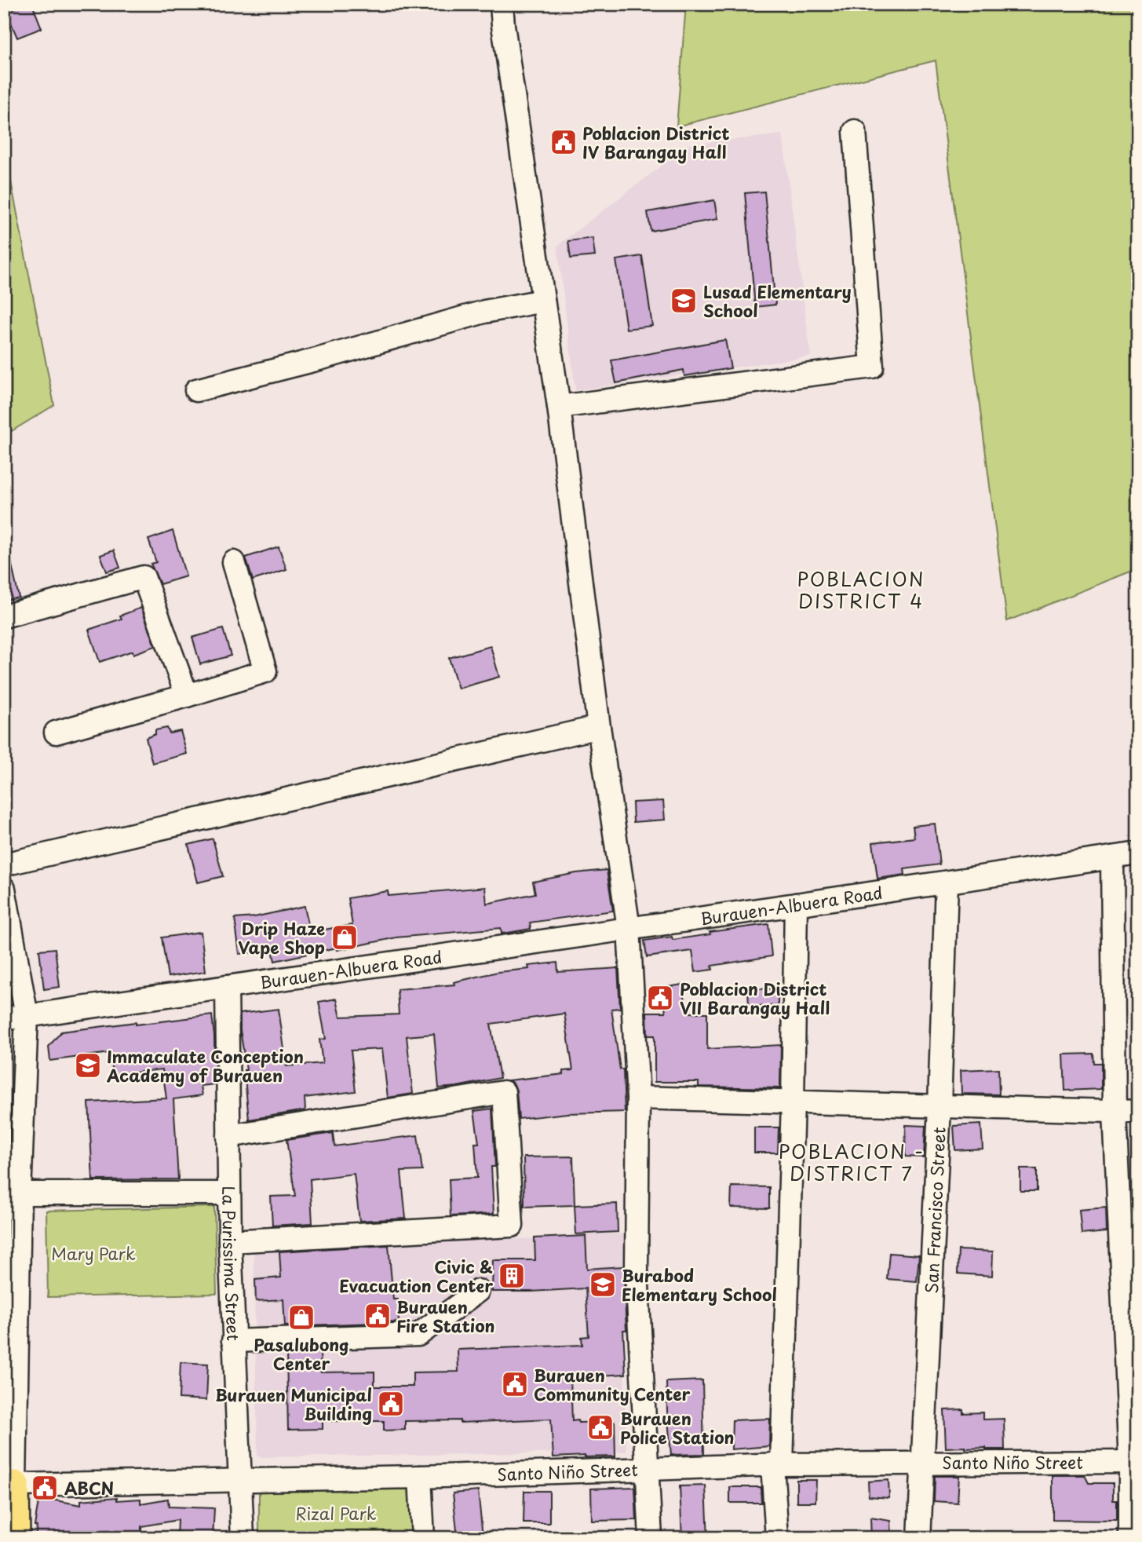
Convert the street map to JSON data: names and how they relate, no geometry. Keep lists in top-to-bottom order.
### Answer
{
  "streets": {
    "street": [
      "Burauen-Albuera Road",
      "San Francisco Street",
      "La Purissima Street",
      "Santo Niño Street"
    ]
  },
  "crossings": [
    ["Burauen-Albuera Road", "San Francisco Street"],
    ["Burauen-Albuera Road", "La Purissima Street"],
    ["San Francisco Street", "Santo Niño Street"],
    ["La Purissima Street", "Santo Niño Street"]
  ],
  "districts": ["POBLACION DISTRICT 4", "POBLACION - DISTRICT 7"],
  "parks": ["Mary Park", "Rizal Park"],
  "places": {
    "public building": [
      "Poblacion District IV Barangay Hall",
      "Poblacion District VII Barangay Hall",
      "Burauen Fire Station",
      "Burauen Community Center",
      "Burauen Municipal Building",
      "Burauen Police Station",
      "ABCN"
    ],
    "school or university": ["Lusad Elementary School", "Immaculate Conception Academy of Burauen", "Burabod Elementary School"],
    "shop": ["Drip Haze Vape Shop", "Pasalubong Center"],
    "building": ["Civic & Evacuation Center"]
  }
}
